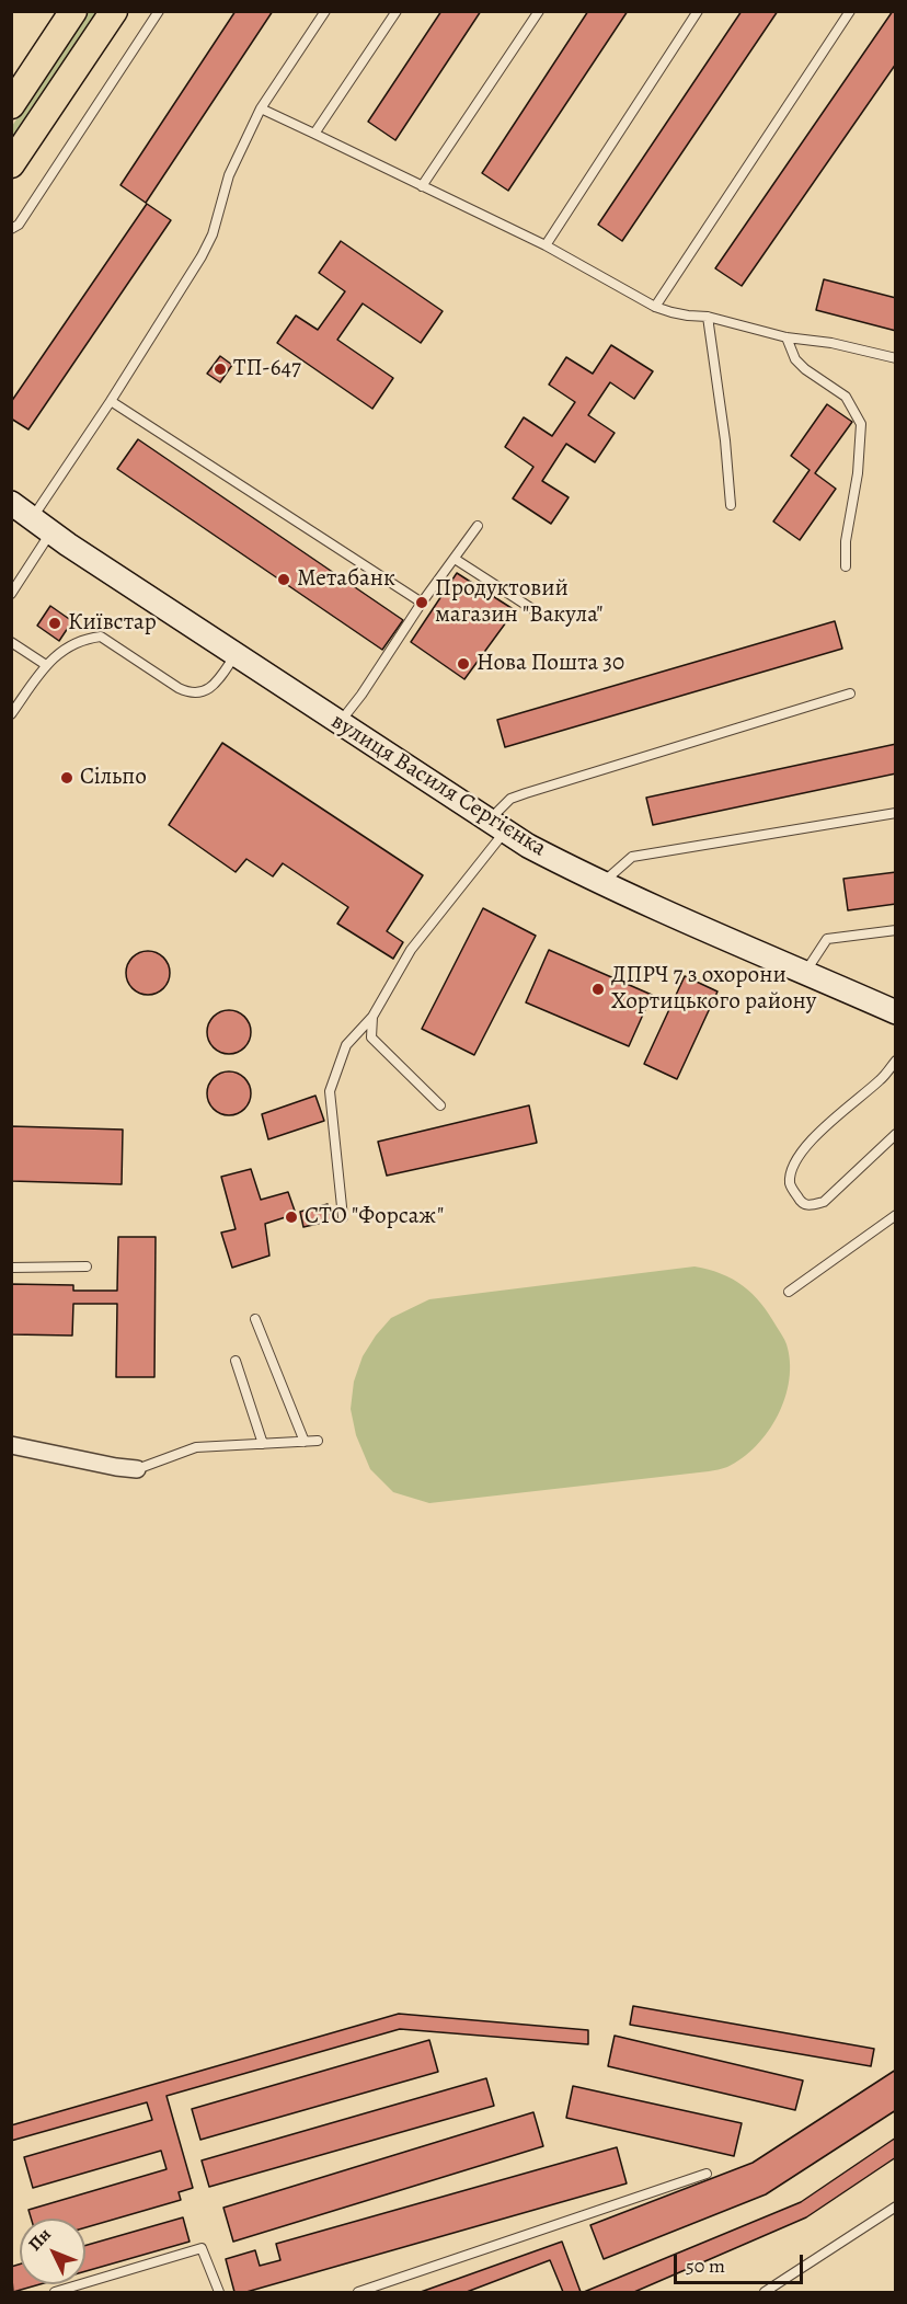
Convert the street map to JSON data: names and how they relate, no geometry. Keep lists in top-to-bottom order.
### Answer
{
  "streets": {
    "main road": ["вулиця Василя Сергієнка"]
  },
  "places": [
    "ТП-647",
    "Метабанк",
    "Продуктовий магазин \"Вакула\"",
    "Київстар",
    "Нова Пошта 30",
    "Сільпо",
    "ДПРЧ 7 з охорони Хортицького району",
    "СТО \"Форсаж\""
  ],
  "scale_bar": "50 m",
  "north": "top left"
}
